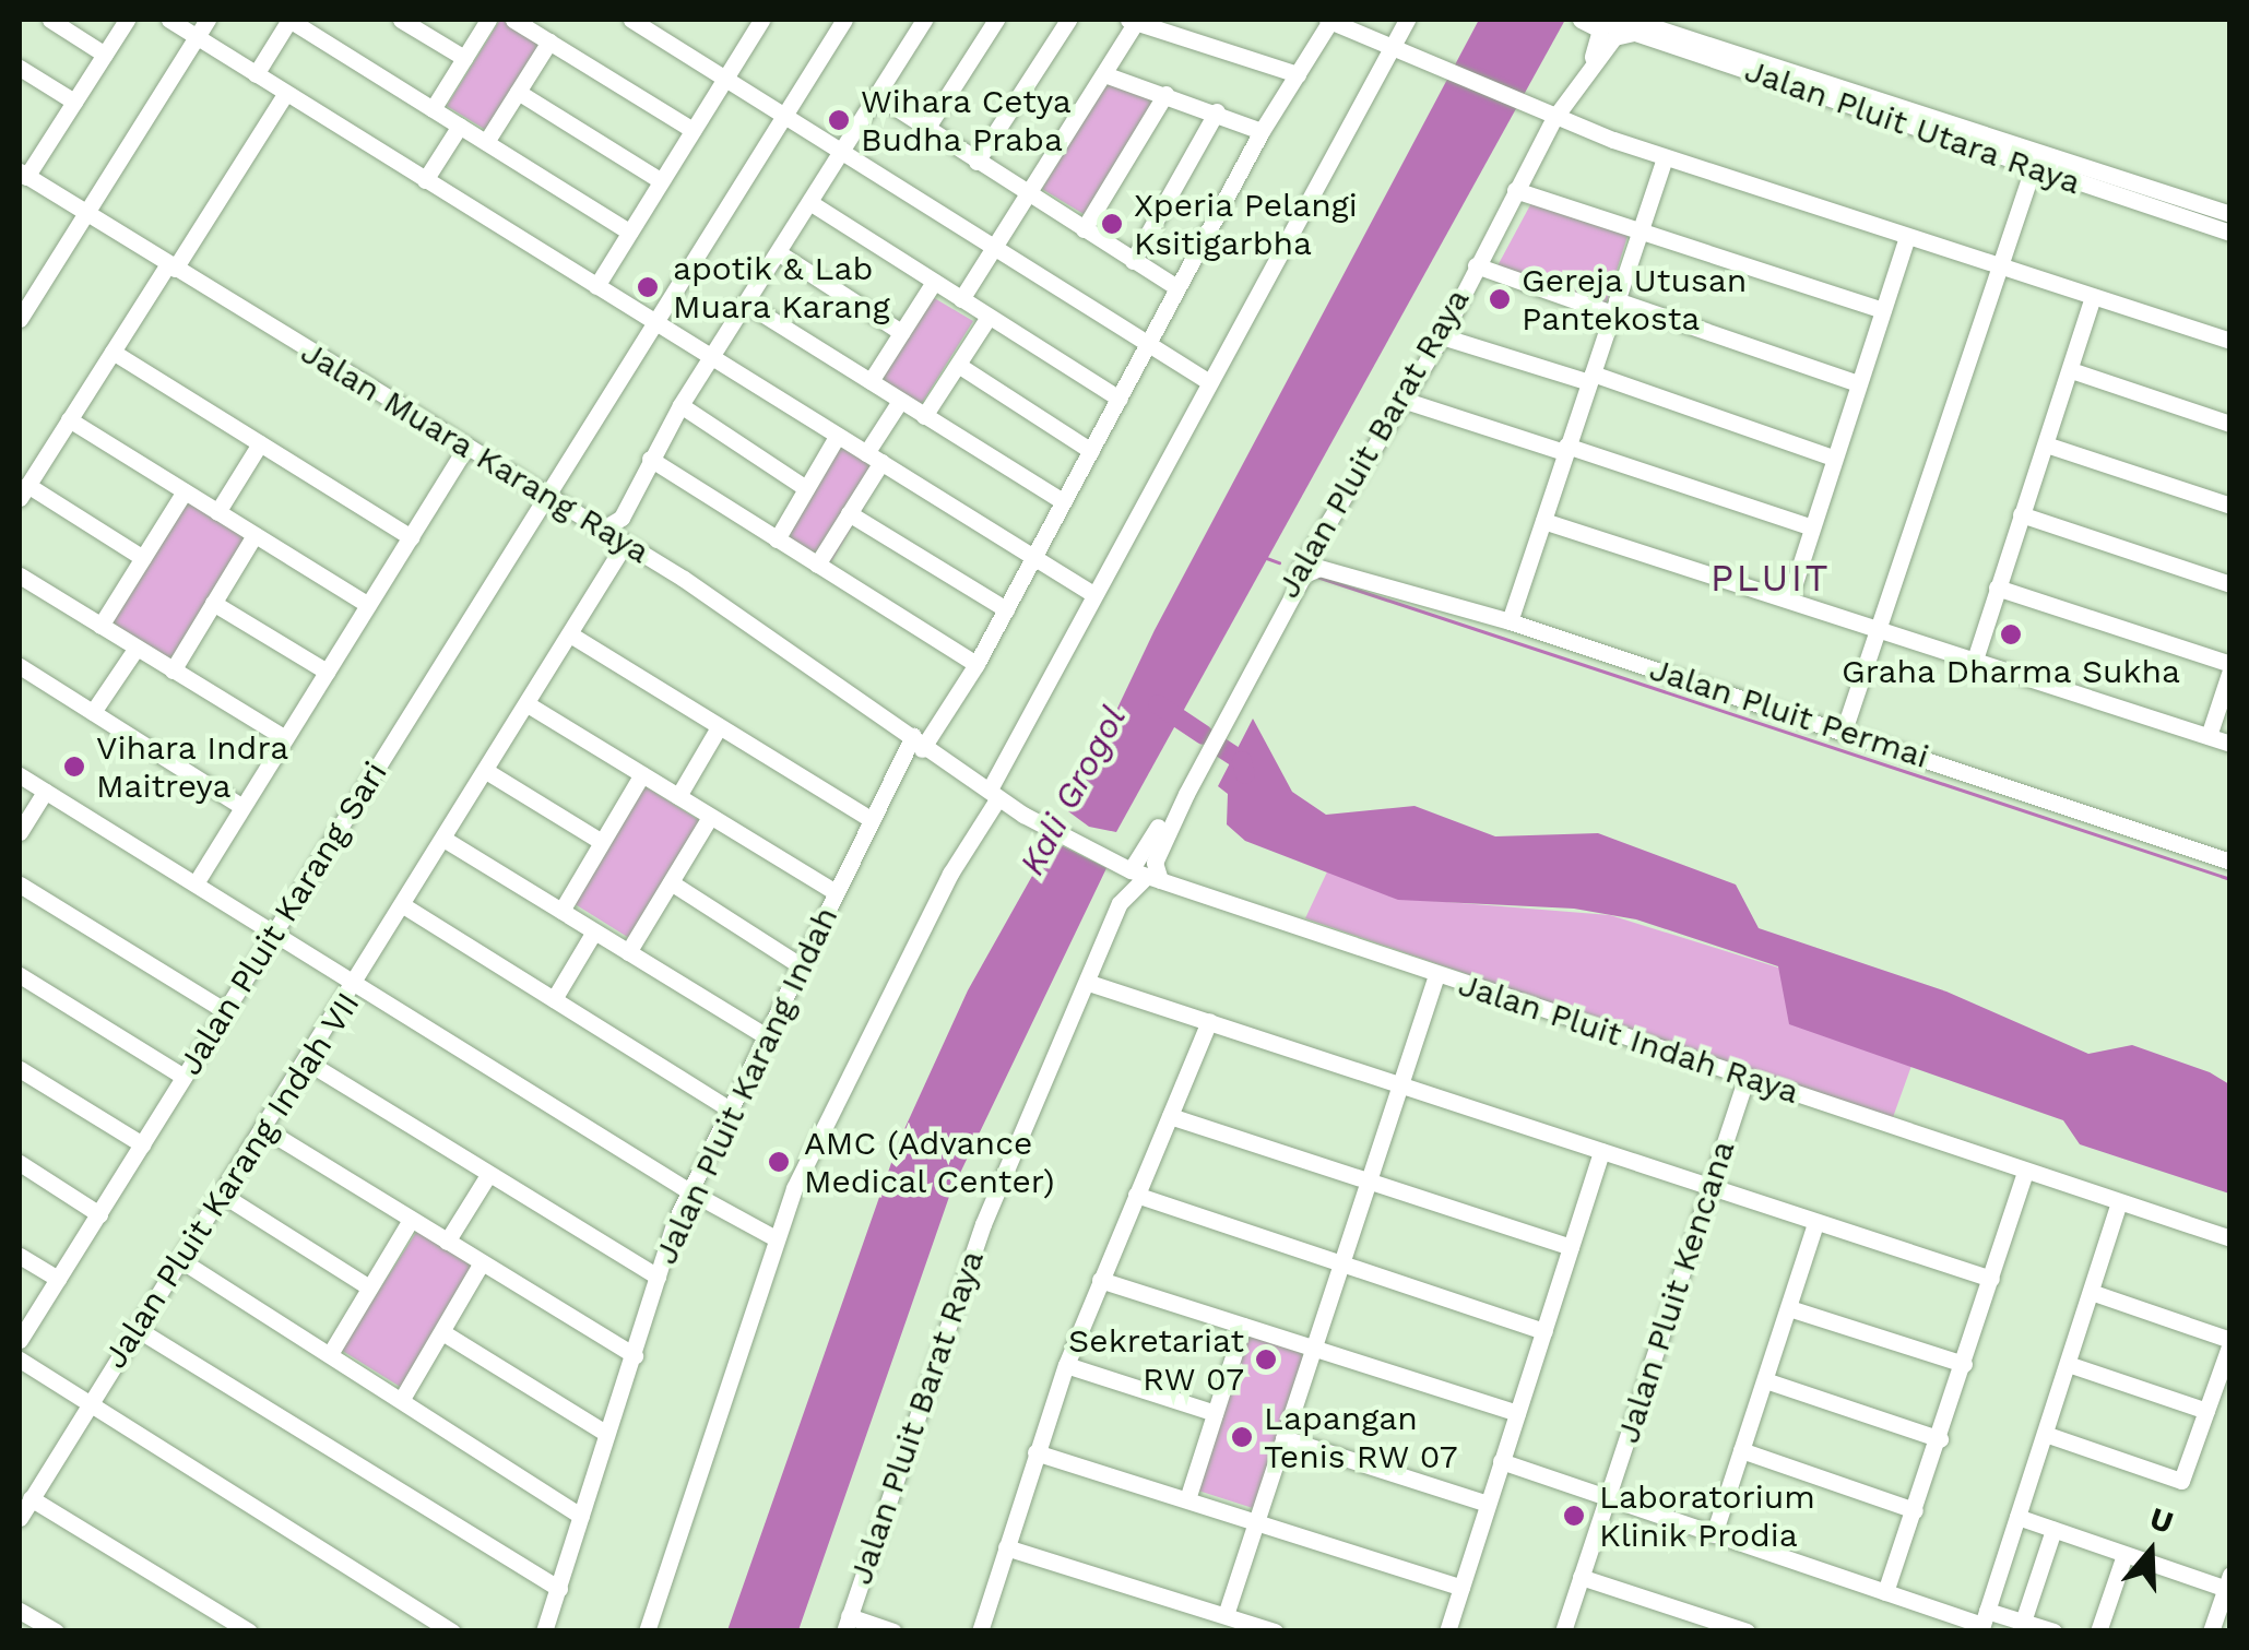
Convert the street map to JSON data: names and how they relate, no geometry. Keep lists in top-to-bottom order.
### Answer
{
  "streets": {
    "street": [
      "Jalan Pluit Utara Raya",
      "Jalan Pluit Barat Raya",
      "Jalan Muara Karang Raya",
      "Jalan Pluit Permai",
      "Jalan Pluit Karang Sari",
      "Jalan Pluit Indah Raya",
      "Jalan Pluit Karang Indah",
      "Jalan Pluit Karang Indah VII",
      "Jalan Pluit Kencana"
    ]
  },
  "crossings": [
    ["Jalan Pluit Utara Raya", "Jalan Pluit Barat Raya"],
    ["Jalan Pluit Barat Raya", "Jalan Pluit Permai"],
    ["Jalan Pluit Barat Raya", "Jalan Pluit Indah Raya"],
    ["Jalan Muara Karang Raya", "Jalan Pluit Karang Sari"],
    ["Jalan Muara Karang Raya", "Jalan Pluit Indah Raya"],
    ["Jalan Muara Karang Raya", "Jalan Pluit Karang Indah"],
    ["Jalan Pluit Indah Raya", "Jalan Pluit Kencana"],
    ["Jalan Pluit Karang Indah", "Jalan Pluit Karang Indah VII"]
  ],
  "districts": ["PLUIT"],
  "water": ["Kali Grogol"],
  "places": [
    "Wihara Cetya Budha Praba",
    "Xperia Pelangi Ksitigarbha",
    "apotik & Lab Muara Karang",
    "Gereja Utusan Pantekosta",
    "Graha Dharma Sukha",
    "Vihara Indra Maitreya",
    "AMC (Advance Medical Center)",
    "Sekretariat RW 07",
    "Lapangan Tenis RW 07",
    "Laboratorium Klinik Prodia"
  ],
  "north": "top"
}
